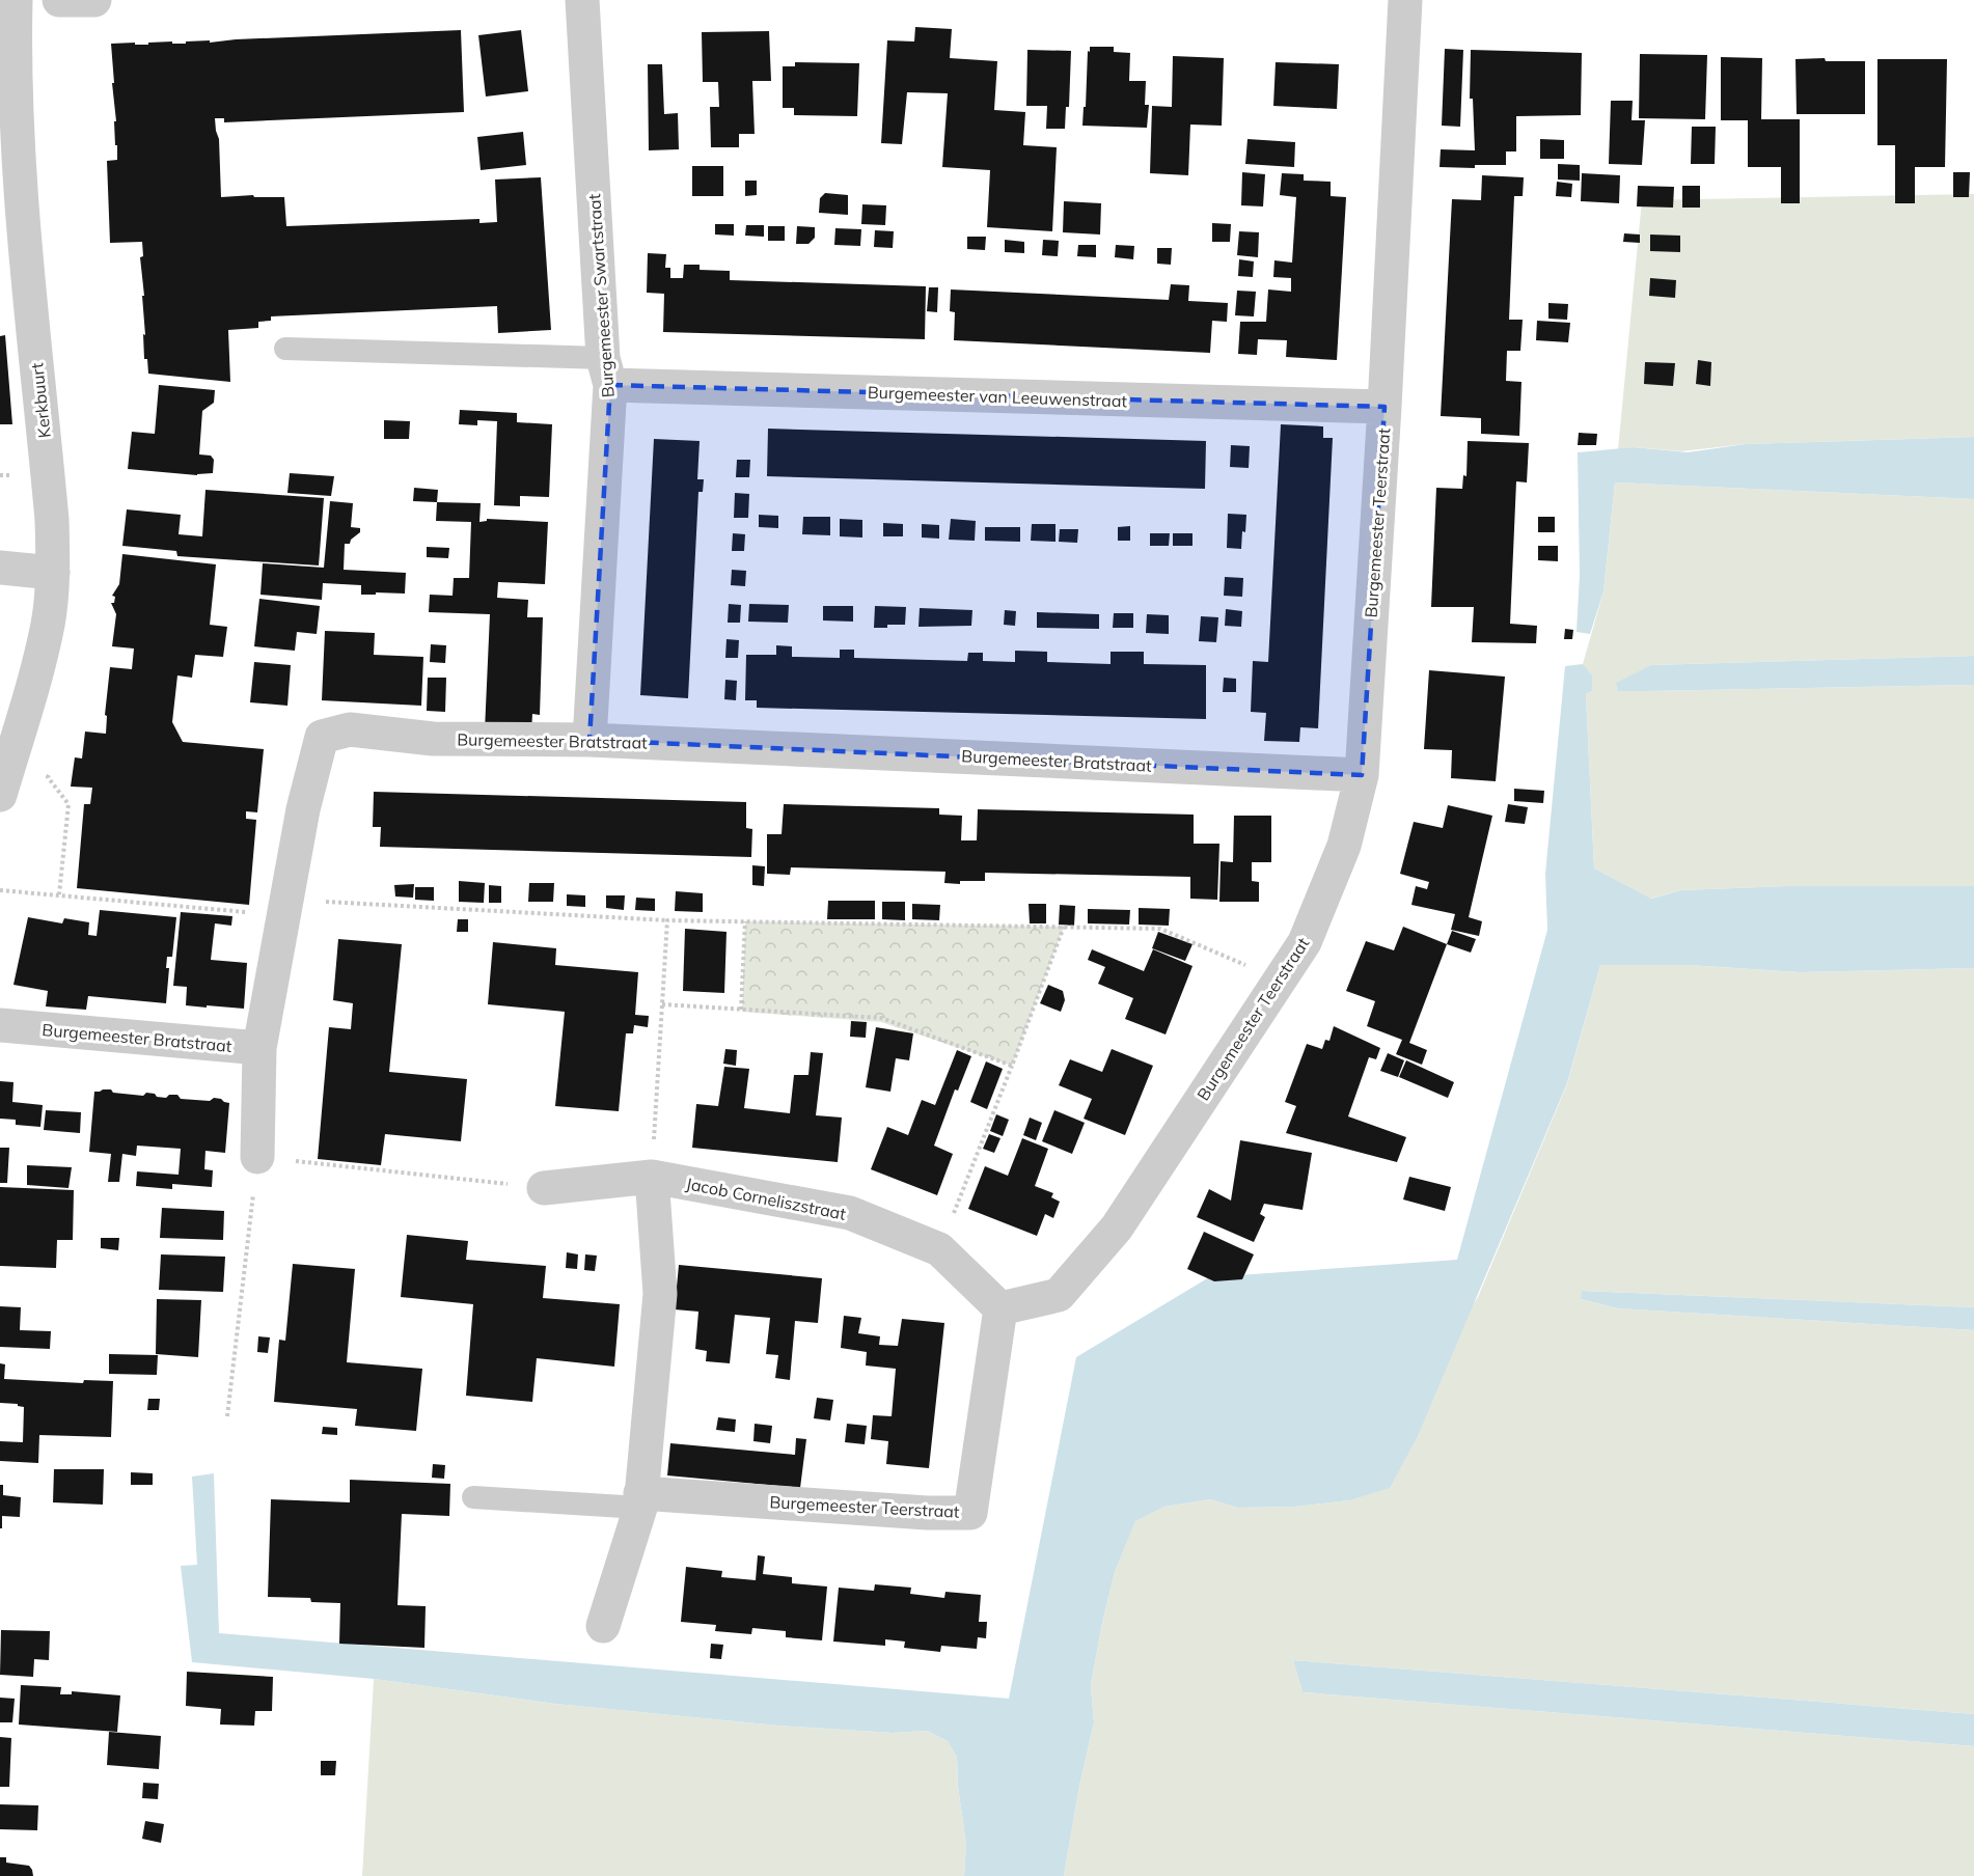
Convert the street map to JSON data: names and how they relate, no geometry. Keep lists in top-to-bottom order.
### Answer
{
  "streets": {
    "street": [
      "Burgemeester Swartstraat",
      "Burgemeester van Leeuwenstraat",
      "Kerkbuurt",
      "Burgemeester Teerstraat",
      "Burgemeester Bratstraat",
      "Jacob Corneliszstraat"
    ]
  },
  "crossings": [
    ["Burgemeester Swartstraat", "Burgemeester van Leeuwenstraat"],
    ["Burgemeester Swartstraat", "Burgemeester Bratstraat"],
    ["Burgemeester van Leeuwenstraat", "Burgemeester Teerstraat"],
    ["Burgemeester Teerstraat", "Burgemeester Bratstraat"],
    ["Burgemeester Teerstraat", "Jacob Corneliszstraat"]
  ]
}
